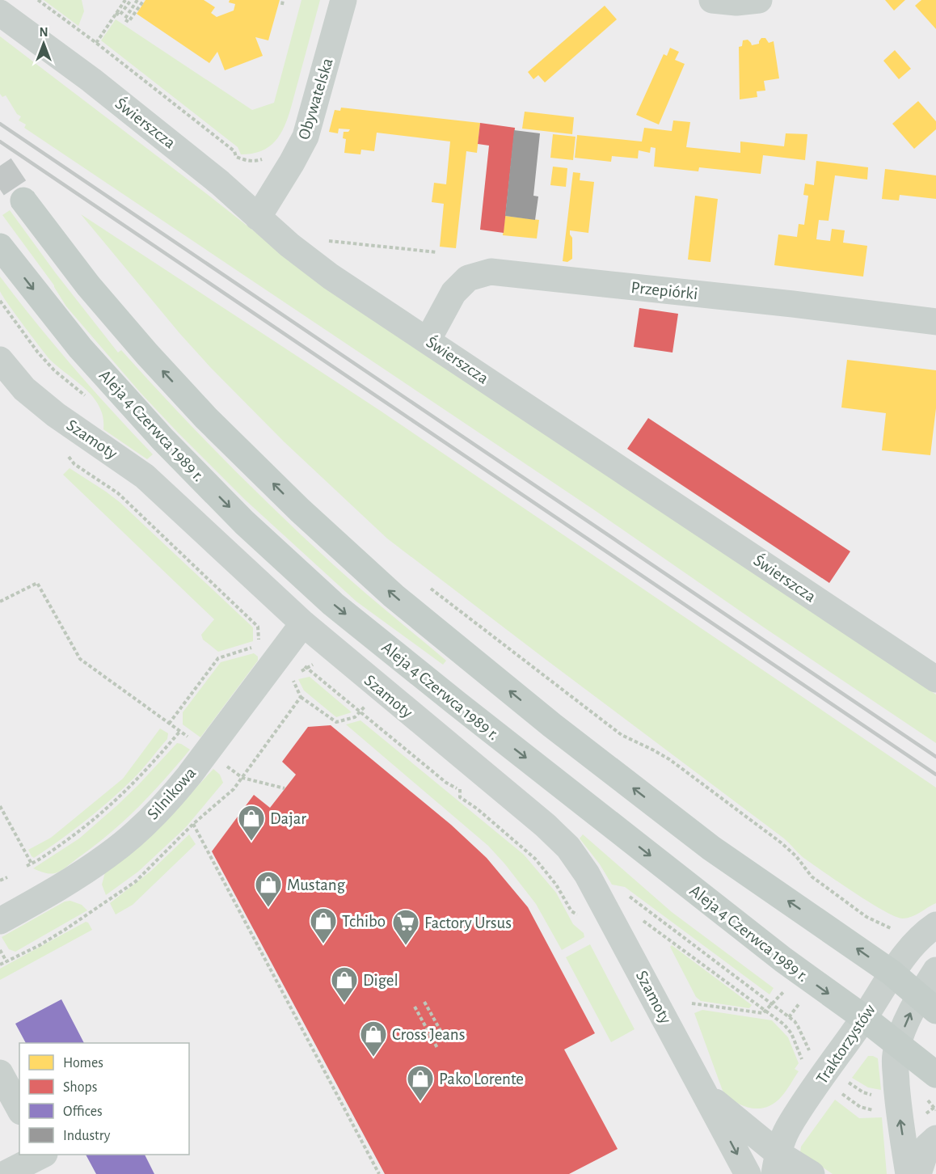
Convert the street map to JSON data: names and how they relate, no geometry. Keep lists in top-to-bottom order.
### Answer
{
  "streets": {
    "main road": ["Aleja 4 Czerwca 1989 r."],
    "street": [
      "Obywatelska",
      "Świerszcza",
      "Przepiórki",
      "Szamoty",
      "Silnikowa",
      "Traktorzystów"
    ]
  },
  "crossings": [
    ["Obywatelska", "Świerszcza"],
    ["Świerszcza", "Przepiórki"],
    ["Aleja 4 Czerwca 1989 r.", "Traktorzystów"],
    ["Szamoty", "Silnikowa"],
    ["Szamoty", "Traktorzystów"]
  ],
  "places": {
    "shop": [
      "Dajar",
      "Mustang",
      "Tchibo",
      "Digel",
      "Cross Jeans",
      "Pako Lorente"
    ],
    "supermarket": ["Factory Ursus"]
  },
  "legend": [
    "Homes",
    "Shops",
    "Offices",
    "Industry"
  ],
  "north": "top"
}
